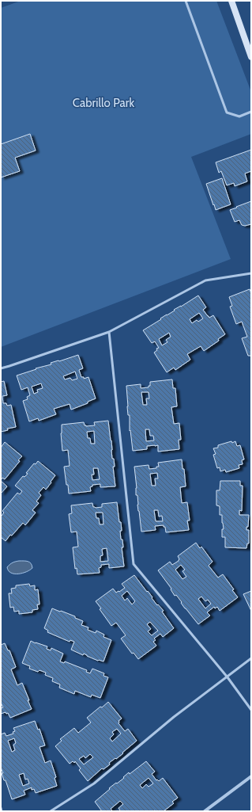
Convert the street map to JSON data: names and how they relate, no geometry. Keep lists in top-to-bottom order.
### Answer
{
  "parks": ["Cabrillo Park"]
}
